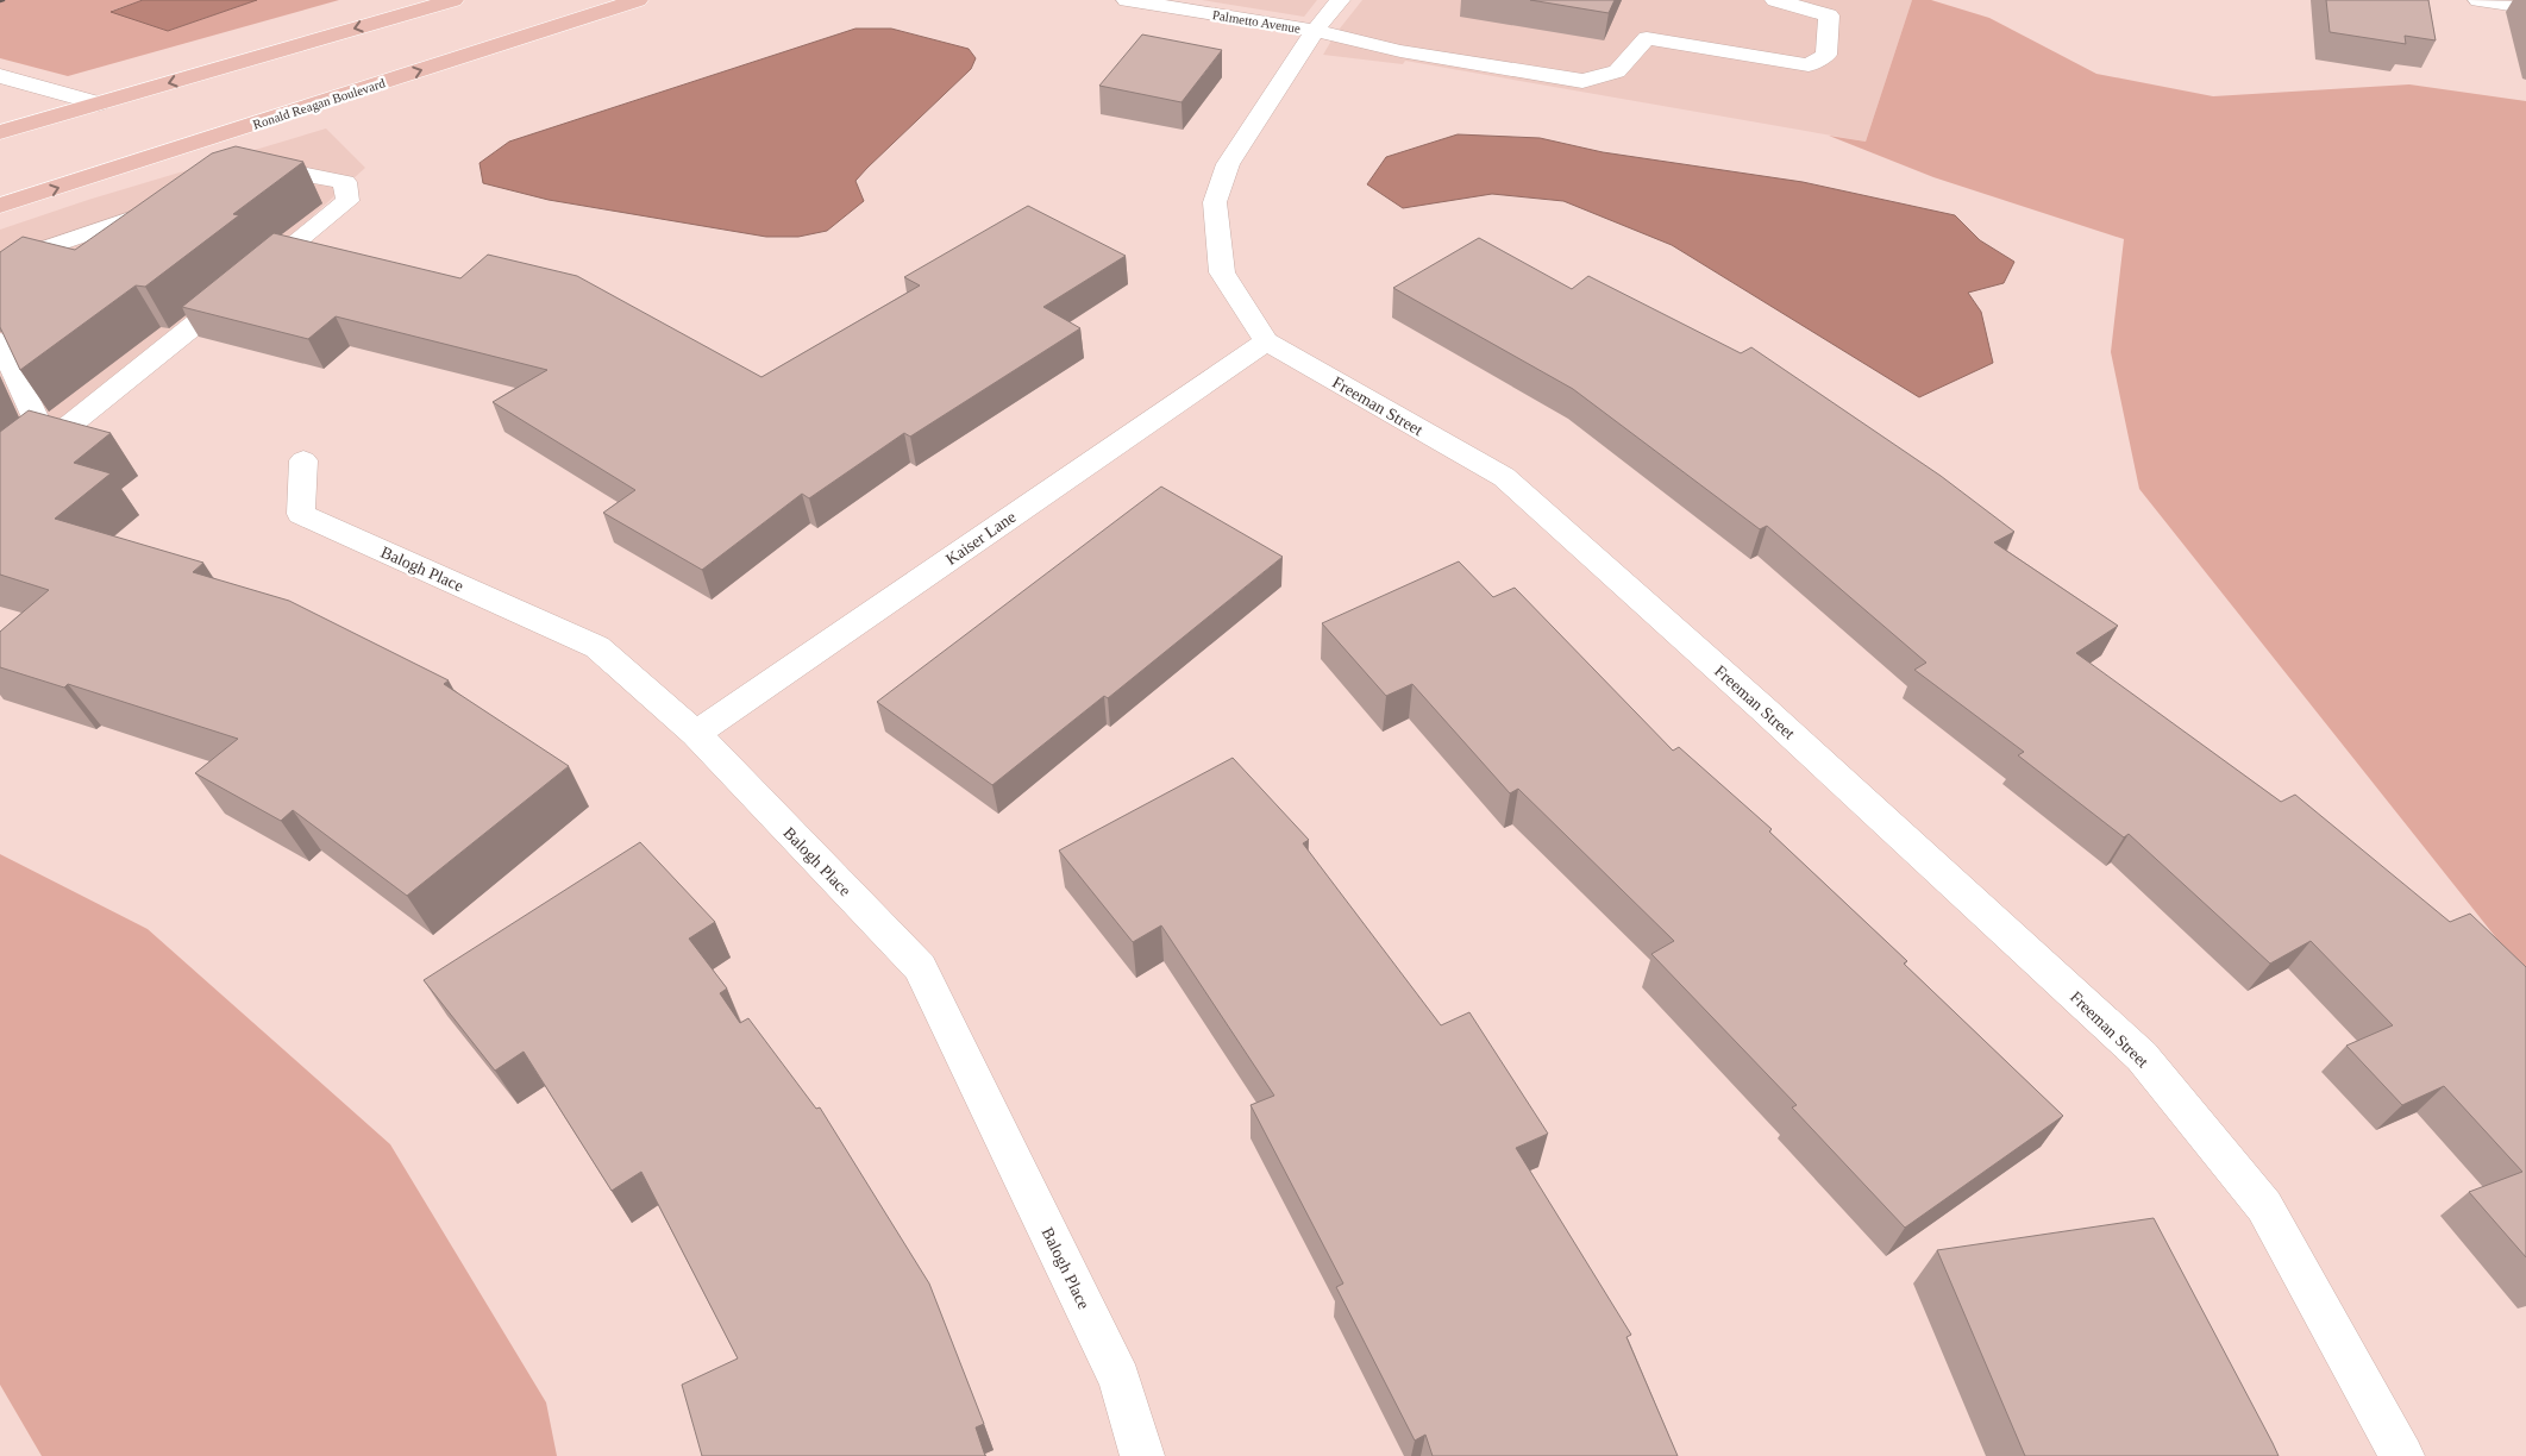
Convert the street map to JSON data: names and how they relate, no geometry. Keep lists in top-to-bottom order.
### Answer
{
  "streets": {
    "main road": ["Ronald Reagan Boulevard"],
    "street": [
      "Palmetto Avenue",
      "Freeman Street",
      "Kaiser Lane",
      "Balogh Place"
    ]
  },
  "crossings": [
    ["Palmetto Avenue", "Freeman Street"],
    ["Freeman Street", "Kaiser Lane"],
    ["Kaiser Lane", "Balogh Place"]
  ]
}
